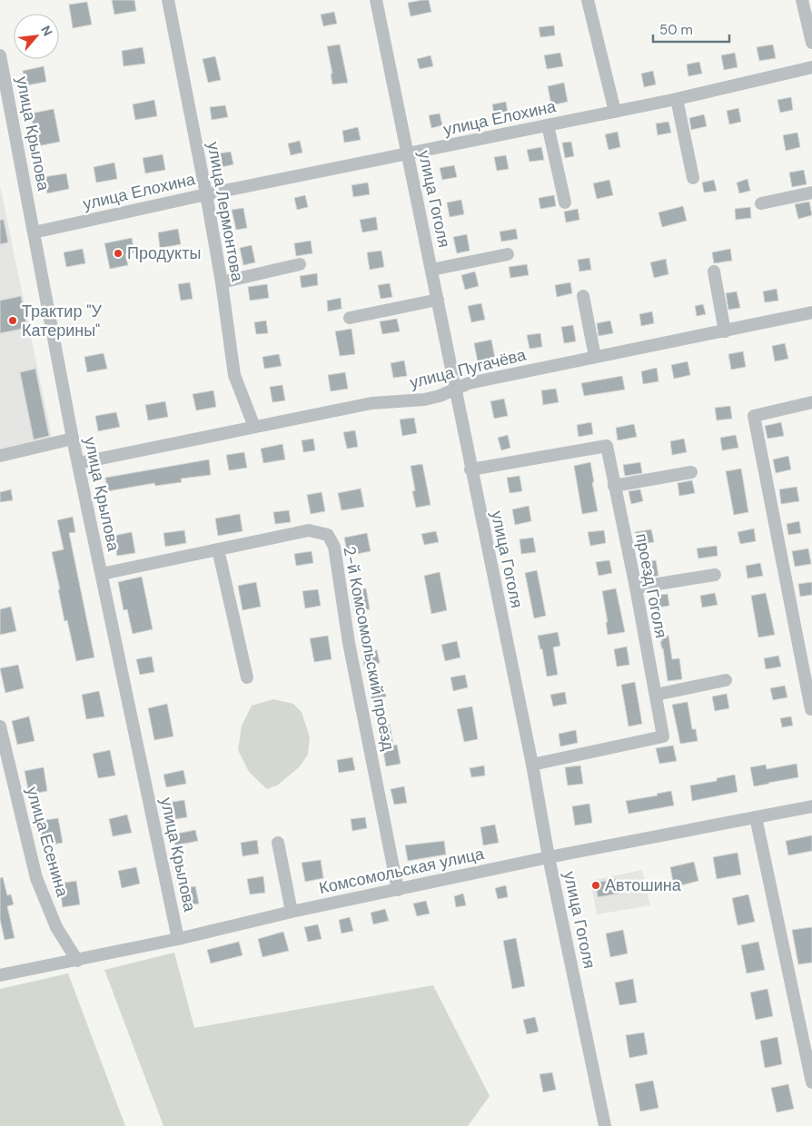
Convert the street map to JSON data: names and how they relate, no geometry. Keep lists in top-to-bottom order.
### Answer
{
  "streets": {
    "street": [
      "улица Елохина",
      "улица Крылова",
      "улица Гоголя",
      "улица Лермонтова",
      "улица Пугачёва",
      "проезд Гоголя",
      "2-й Комсомольский проезд",
      "улица Есенина",
      "Комсомольская улица"
    ]
  },
  "crossings": [
    ["улица Елохина", "улица Крылова"],
    ["улица Елохина", "улица Гоголя"],
    ["улица Елохина", "улица Лермонтова"],
    ["улица Крылова", "улица Пугачёва"],
    ["улица Крылова", "2-й Комсомольский проезд"],
    ["улица Крылова", "Комсомольская улица"],
    ["улица Гоголя", "улица Пугачёва"],
    ["улица Гоголя", "проезд Гоголя"],
    ["улица Гоголя", "Комсомольская улица"],
    ["улица Лермонтова", "улица Пугачёва"],
    ["2-й Комсомольский проезд", "Комсомольская улица"],
    ["улица Есенина", "Комсомольская улица"]
  ],
  "places": ["Продукты", "Трактир \"У Катерины\"", "Автошина"],
  "scale_bar": "50 m",
  "north": "top right"
}
